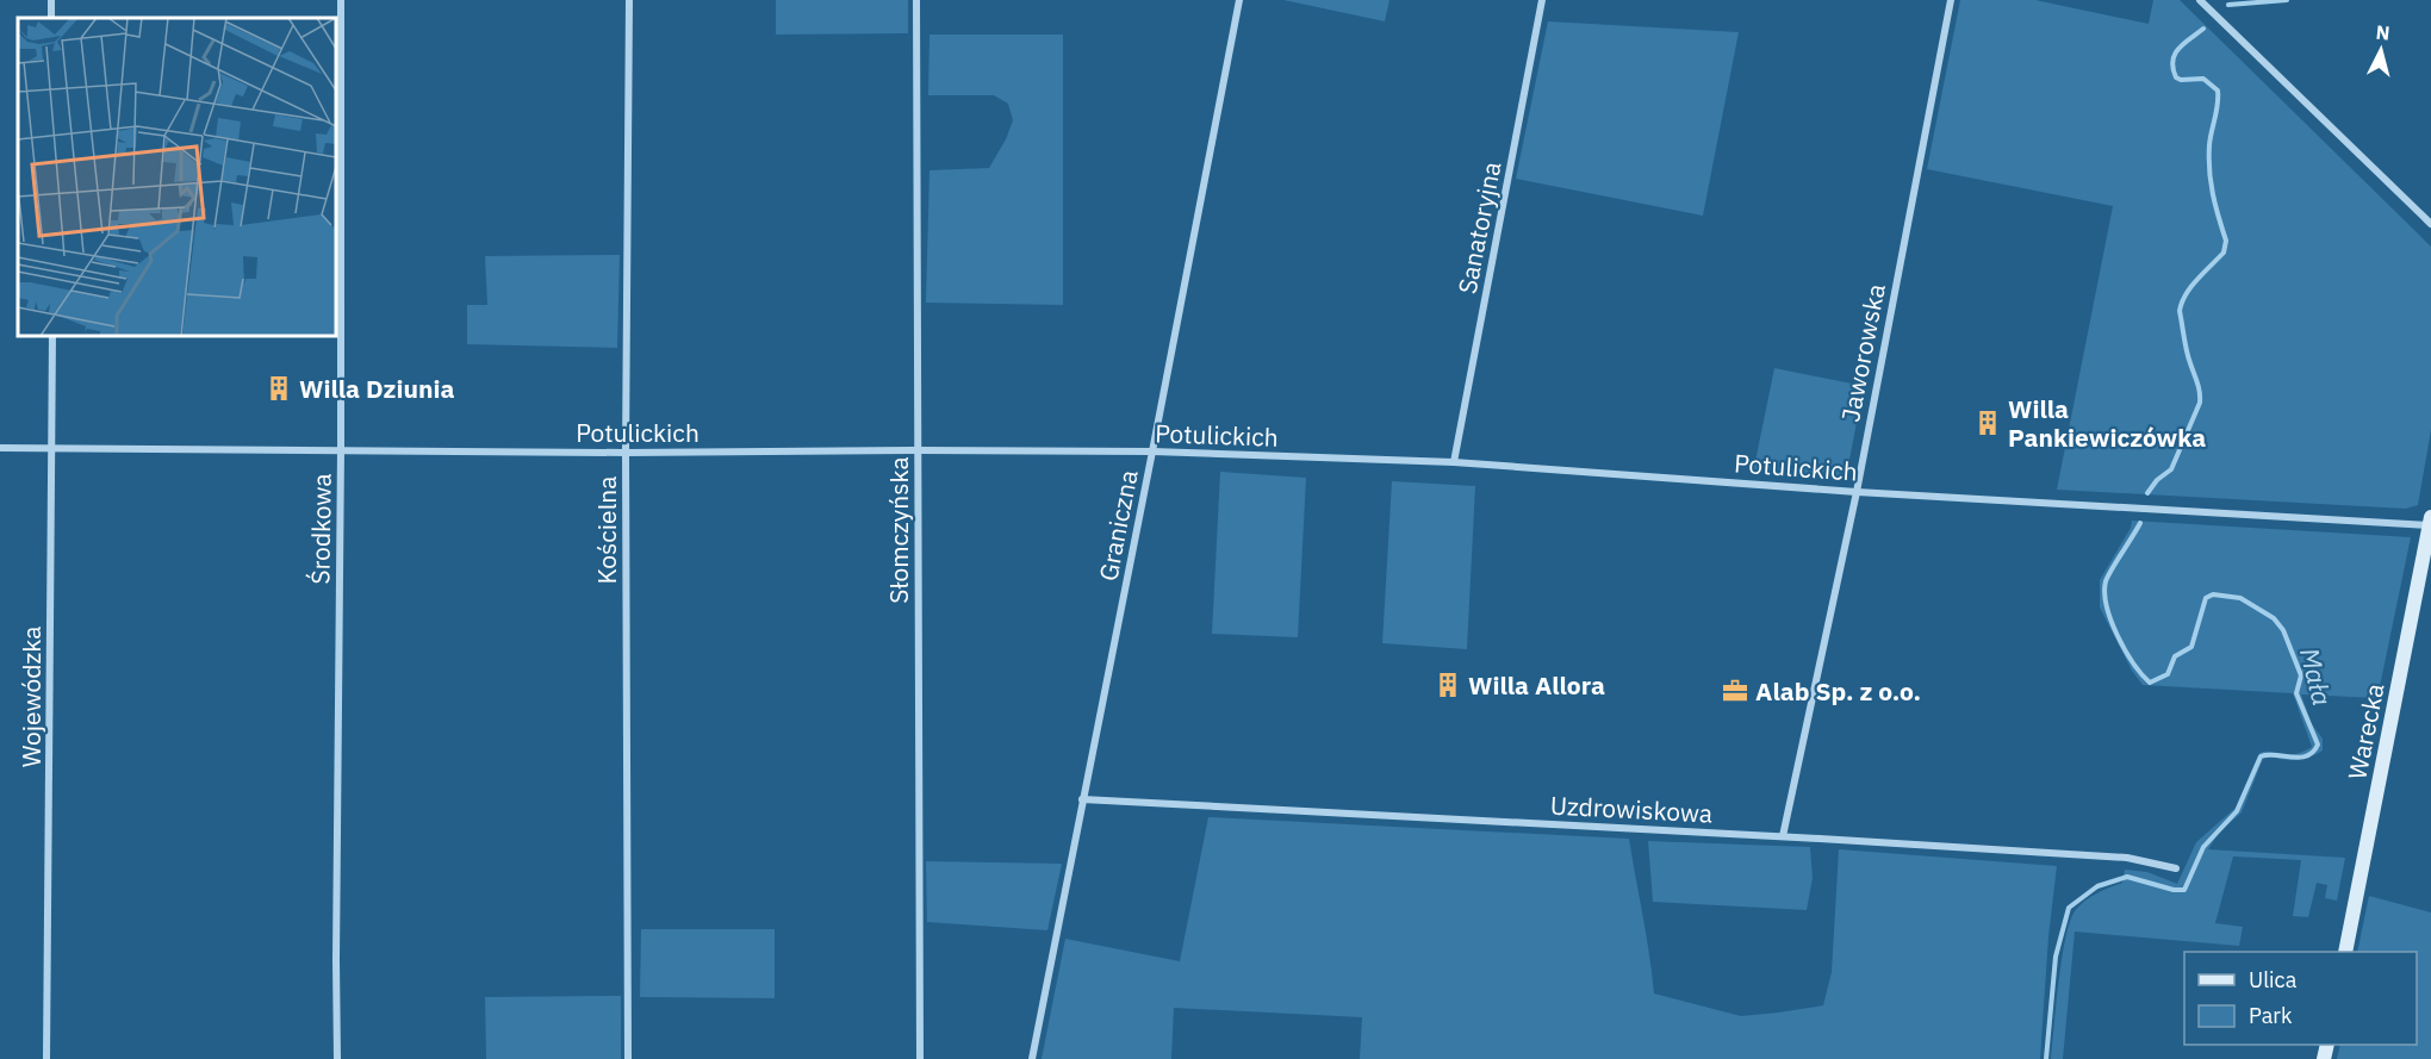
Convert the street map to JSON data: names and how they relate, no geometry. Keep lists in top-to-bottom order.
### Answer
{
  "streets": {
    "street": [
      "Sanatoryjna",
      "Jaworowska",
      "Potulickich",
      "Graniczna",
      "Środkowa",
      "Kościelna",
      "Słomczyńska",
      "Wojewódzka",
      "Warecka",
      "Uzdrowiskowa"
    ]
  },
  "crossings": [
    ["Sanatoryjna", "Potulickich"],
    ["Jaworowska", "Potulickich"],
    ["Jaworowska", "Uzdrowiskowa"],
    ["Potulickich", "Graniczna"],
    ["Potulickich", "Środkowa"],
    ["Potulickich", "Kościelna"],
    ["Potulickich", "Słomczyńska"],
    ["Potulickich", "Wojewódzka"],
    ["Potulickich", "Warecka"],
    ["Graniczna", "Uzdrowiskowa"]
  ],
  "water": ["Mała"],
  "places": {
    "building": ["Willa Dziunia", "Willa Pankiewiczówka", "Willa Allora"],
    "office": ["Alab Sp. z o.o."]
  },
  "legend": ["Ulica", "Park"],
  "north": "top"
}
